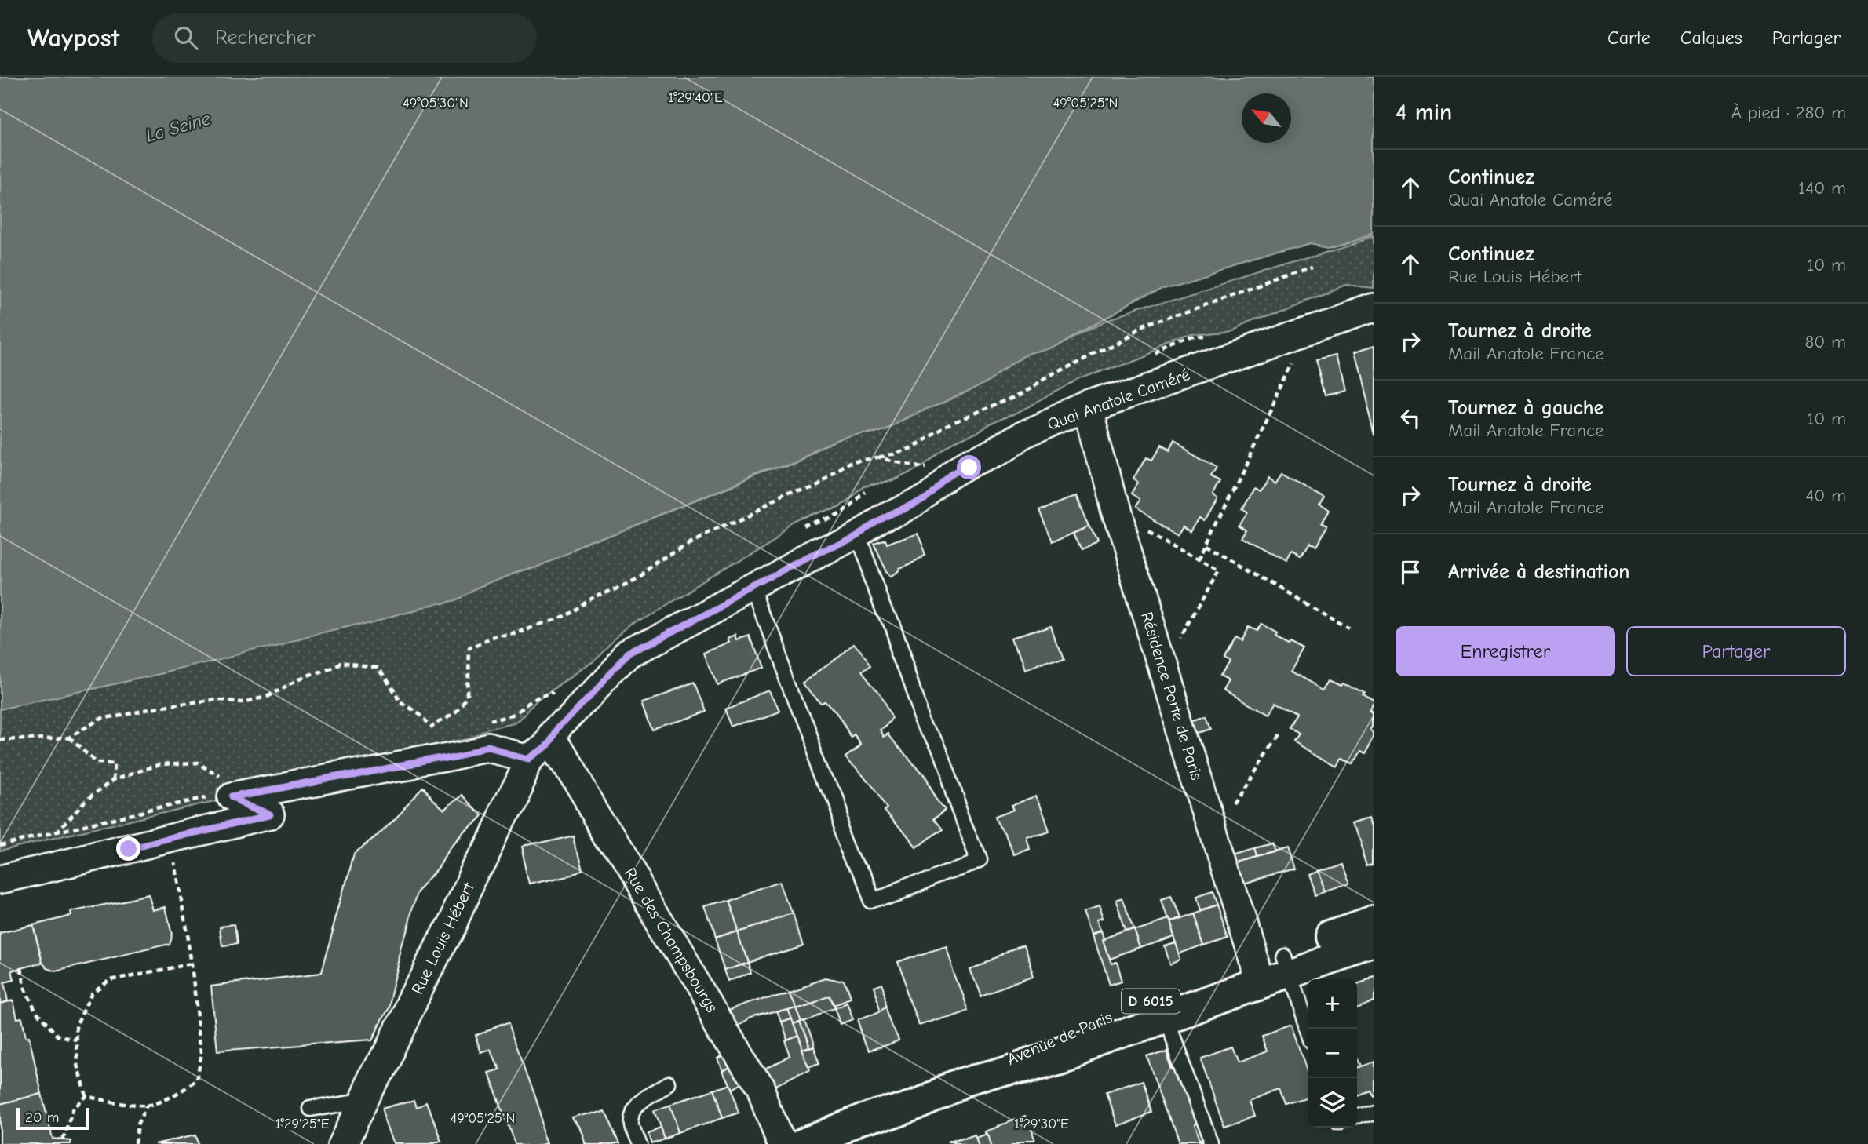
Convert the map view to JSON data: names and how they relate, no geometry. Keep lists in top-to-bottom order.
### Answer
{
  "streets": {
    "main road": ["D 6015", "Avenue de Paris"],
    "street": [
      "Quai Anatole Caméré",
      "Résidence Porte de Paris",
      "Rue Louis Hébert",
      "Rue des Champsbourgs"
    ]
  },
  "crossings": [
    ["Quai Anatole Caméré", "Résidence Porte de Paris"],
    ["Quai Anatole Caméré", "Rue Louis Hébert"],
    ["Quai Anatole Caméré", "Rue des Champsbourgs"],
    ["Résidence Porte de Paris", "Avenue de Paris"],
    ["Rue Louis Hébert", "Rue des Champsbourgs"]
  ],
  "water": ["La Seine"],
  "scale_bar": "20 m",
  "north": "top left",
  "page": {
    "header": "Waypost",
    "search": "Rechercher",
    "nav": ["Carte", "Calques", "Partager"],
    "heading": ["4 min", "À pied · 280 m"],
    "list": [
      ["Continuez", "Quai Anatole Caméré", "140 m"],
      ["Continuez", "Rue Louis Hébert", "10 m"],
      ["Tournez à droite", "Mail Anatole France", "80 m"],
      ["Tournez à gauche", "Mail Anatole France", "10 m"],
      ["Tournez à droite", "Mail Anatole France", "40 m"],
      "Arrivée à destination"
    ],
    "buttons": ["Enregistrer", "Partager"],
    "map_buttons": ["+", "−"],
    "scale": "20 m"
  },
  "coordinates": [
    "1°29'40\"E",
    "49°05'30\"N",
    "49°05'25\"N",
    "1°29'25\"E",
    "1°29'30\"E"
  ]
}
